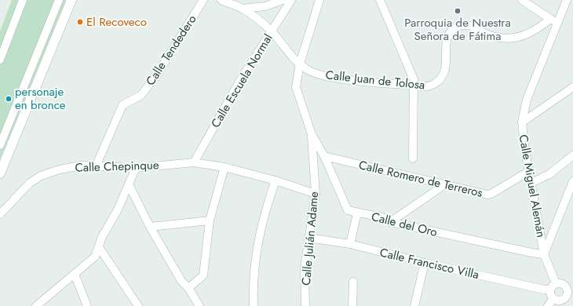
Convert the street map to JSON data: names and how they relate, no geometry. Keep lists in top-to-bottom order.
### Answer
{
  "streets": {
    "street": [
      "Calle Tendedero",
      "Calle Juan de Tolosa",
      "Calle Escuela Normal",
      "Calle Chepinque",
      "Calle Romero de Terreros",
      "Calle Miguel Alemán",
      "Calle del Oro",
      "Calle Julián Adame",
      "Calle Francisco Villa"
    ]
  },
  "crossings": [
    ["Calle Tendedero", "Calle Chepinque"],
    ["Calle Juan de Tolosa", "Calle Escuela Normal"],
    ["Calle Escuela Normal", "Calle Chepinque"],
    ["Calle Romero de Terreros", "Calle Miguel Alemán"],
    ["Calle Romero de Terreros", "Calle del Oro"],
    ["Calle Miguel Alemán", "Calle del Oro"],
    ["Calle Miguel Alemán", "Calle Francisco Villa"],
    ["Calle del Oro", "Calle Julián Adame"],
    ["Calle Julián Adame", "Calle Francisco Villa"]
  ],
  "places": ["Parroquia de Nuestra Señora de Fátima", "El Recoveco", "personaje en bronce"]
}
